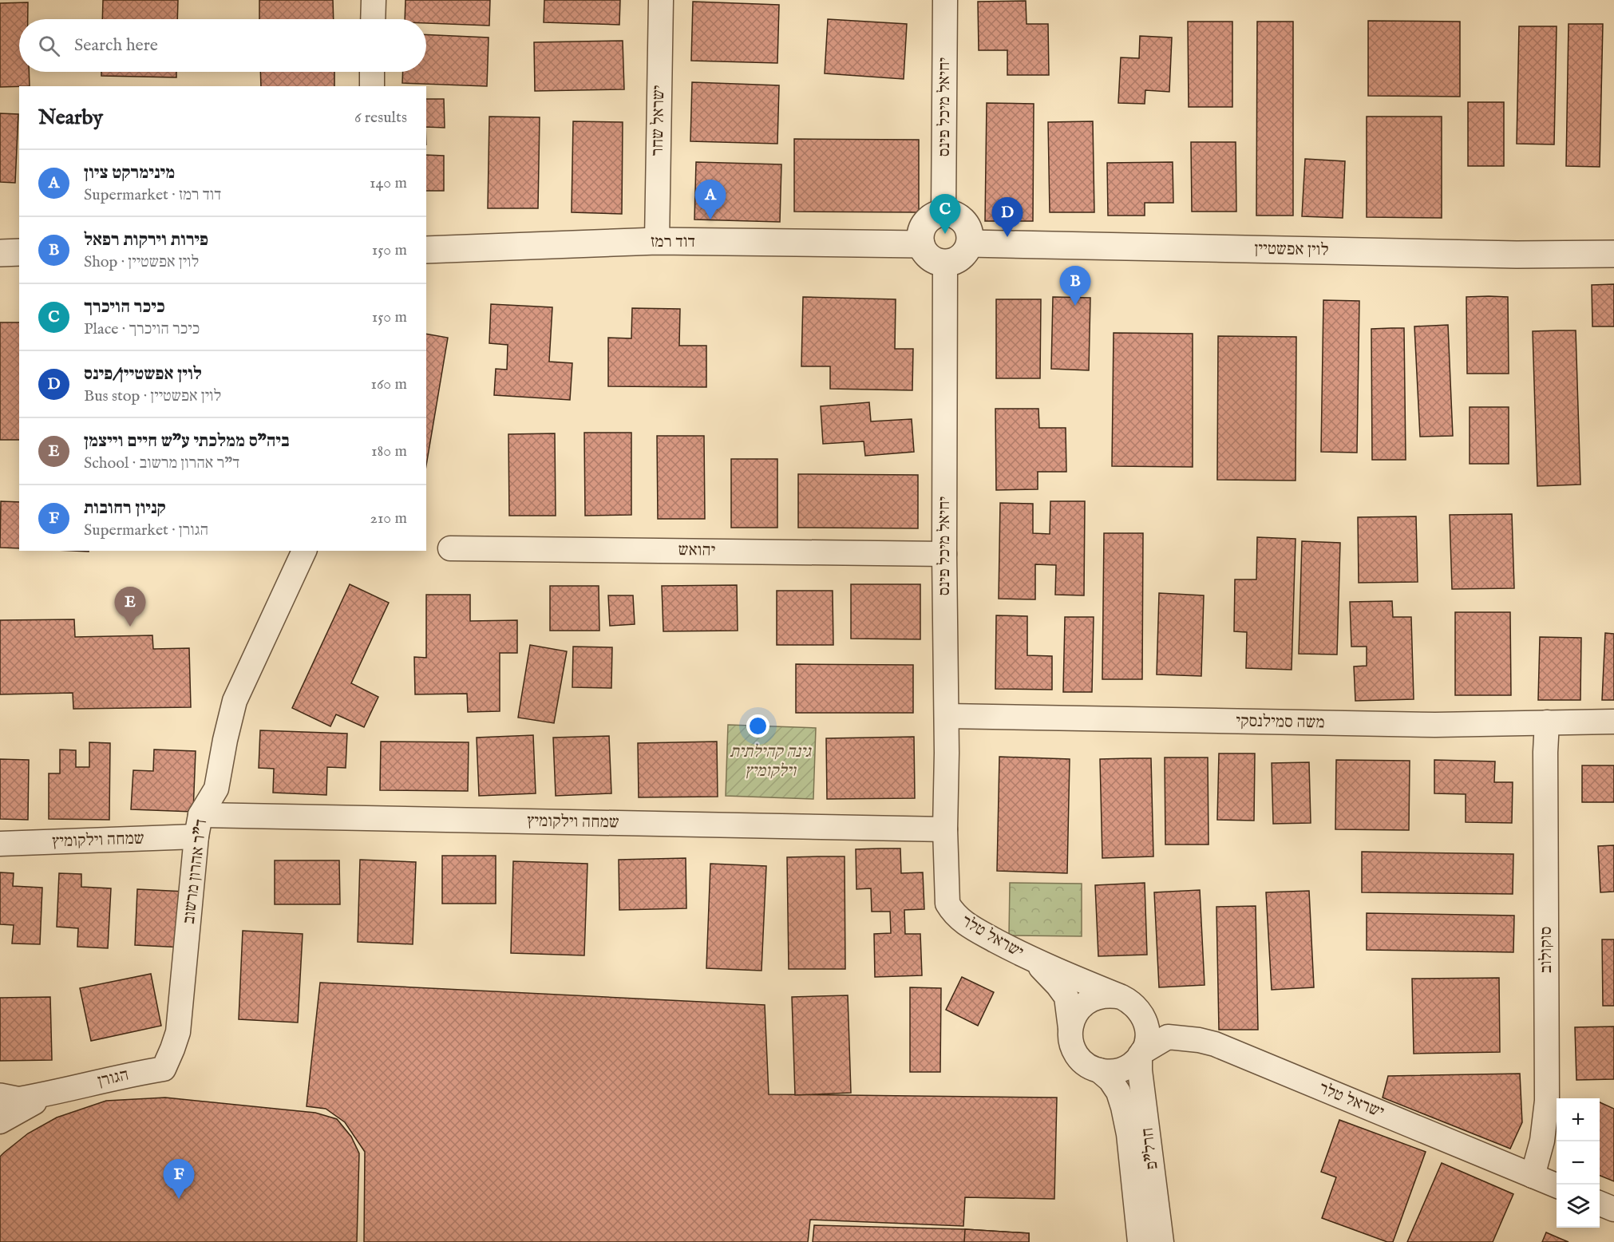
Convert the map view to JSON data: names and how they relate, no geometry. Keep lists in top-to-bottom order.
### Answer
{
  "streets": {
    "street": [
      "יחיאל מיכל פינס",
      "ישראל שחר",
      "דוד רמז",
      "לוין אפשטיין",
      "יהואש",
      "משה סמילנסקי",
      "שמחה וילקומיץ",
      "ד\"ר אהרון מרשוב",
      "ישראל טלר",
      "סוקולוב",
      "הגורן",
      "חרל\"פ"
    ]
  },
  "crossings": [
    ["יחיאל מיכל פינס", "דוד רמז"],
    ["יחיאל מיכל פינס", "לוין אפשטיין"],
    ["יחיאל מיכל פינס", "יהואש"],
    ["יחיאל מיכל פינס", "משה סמילנסקי"],
    ["יחיאל מיכל פינס", "שמחה וילקומיץ"],
    ["יחיאל מיכל פינס", "ישראל טלר"],
    ["ישראל שחר", "דוד רמז"],
    ["דוד רמז", "לוין אפשטיין"],
    ["משה סמילנסקי", "סוקולוב"],
    ["שמחה וילקומיץ", "ד\"ר אהרון מרשוב"],
    ["שמחה וילקומיץ", "ישראל טלר"],
    ["ד\"ר אהרון מרשוב", "הגורן"],
    ["ישראל טלר", "סוקולוב"],
    ["ישראל טלר", "חרל\"פ"]
  ],
  "parks": ["גינה קהילתית וילקומיץ"],
  "page": {
    "search": "Search here",
    "heading": ["Nearby", "6 results"],
    "list": [
      {
        "mark": "A",
        "name": "מינימרקט ציון",
        "note": "Supermarket · דוד רמז",
        "value": "140 m"
      },
      {
        "mark": "B",
        "name": "פירות וירקות רפאל",
        "note": "Shop · לוין אפשטיין",
        "value": "150 m"
      },
      {
        "mark": "C",
        "name": "כיכר הויכרך",
        "note": "Place · כיכר הויכרך",
        "value": "150 m"
      },
      {
        "mark": "D",
        "name": "לוין אפשטיין/פינס",
        "note": "Bus stop · לוין אפשטיין",
        "value": "160 m"
      },
      {
        "mark": "E",
        "name": "ביה\"ס ממלכתי ע\"ש חיים וייצמן",
        "note": "School · ד\"ר אהרון מרשוב",
        "value": "180 m"
      },
      {
        "mark": "F",
        "name": "קניון רחובות",
        "note": "Supermarket · הגורן",
        "value": "210 m"
      }
    ],
    "pins": [
      "A",
      "C",
      "D",
      "B",
      "E",
      "F"
    ],
    "map_buttons": ["+", "−"]
  }
}
